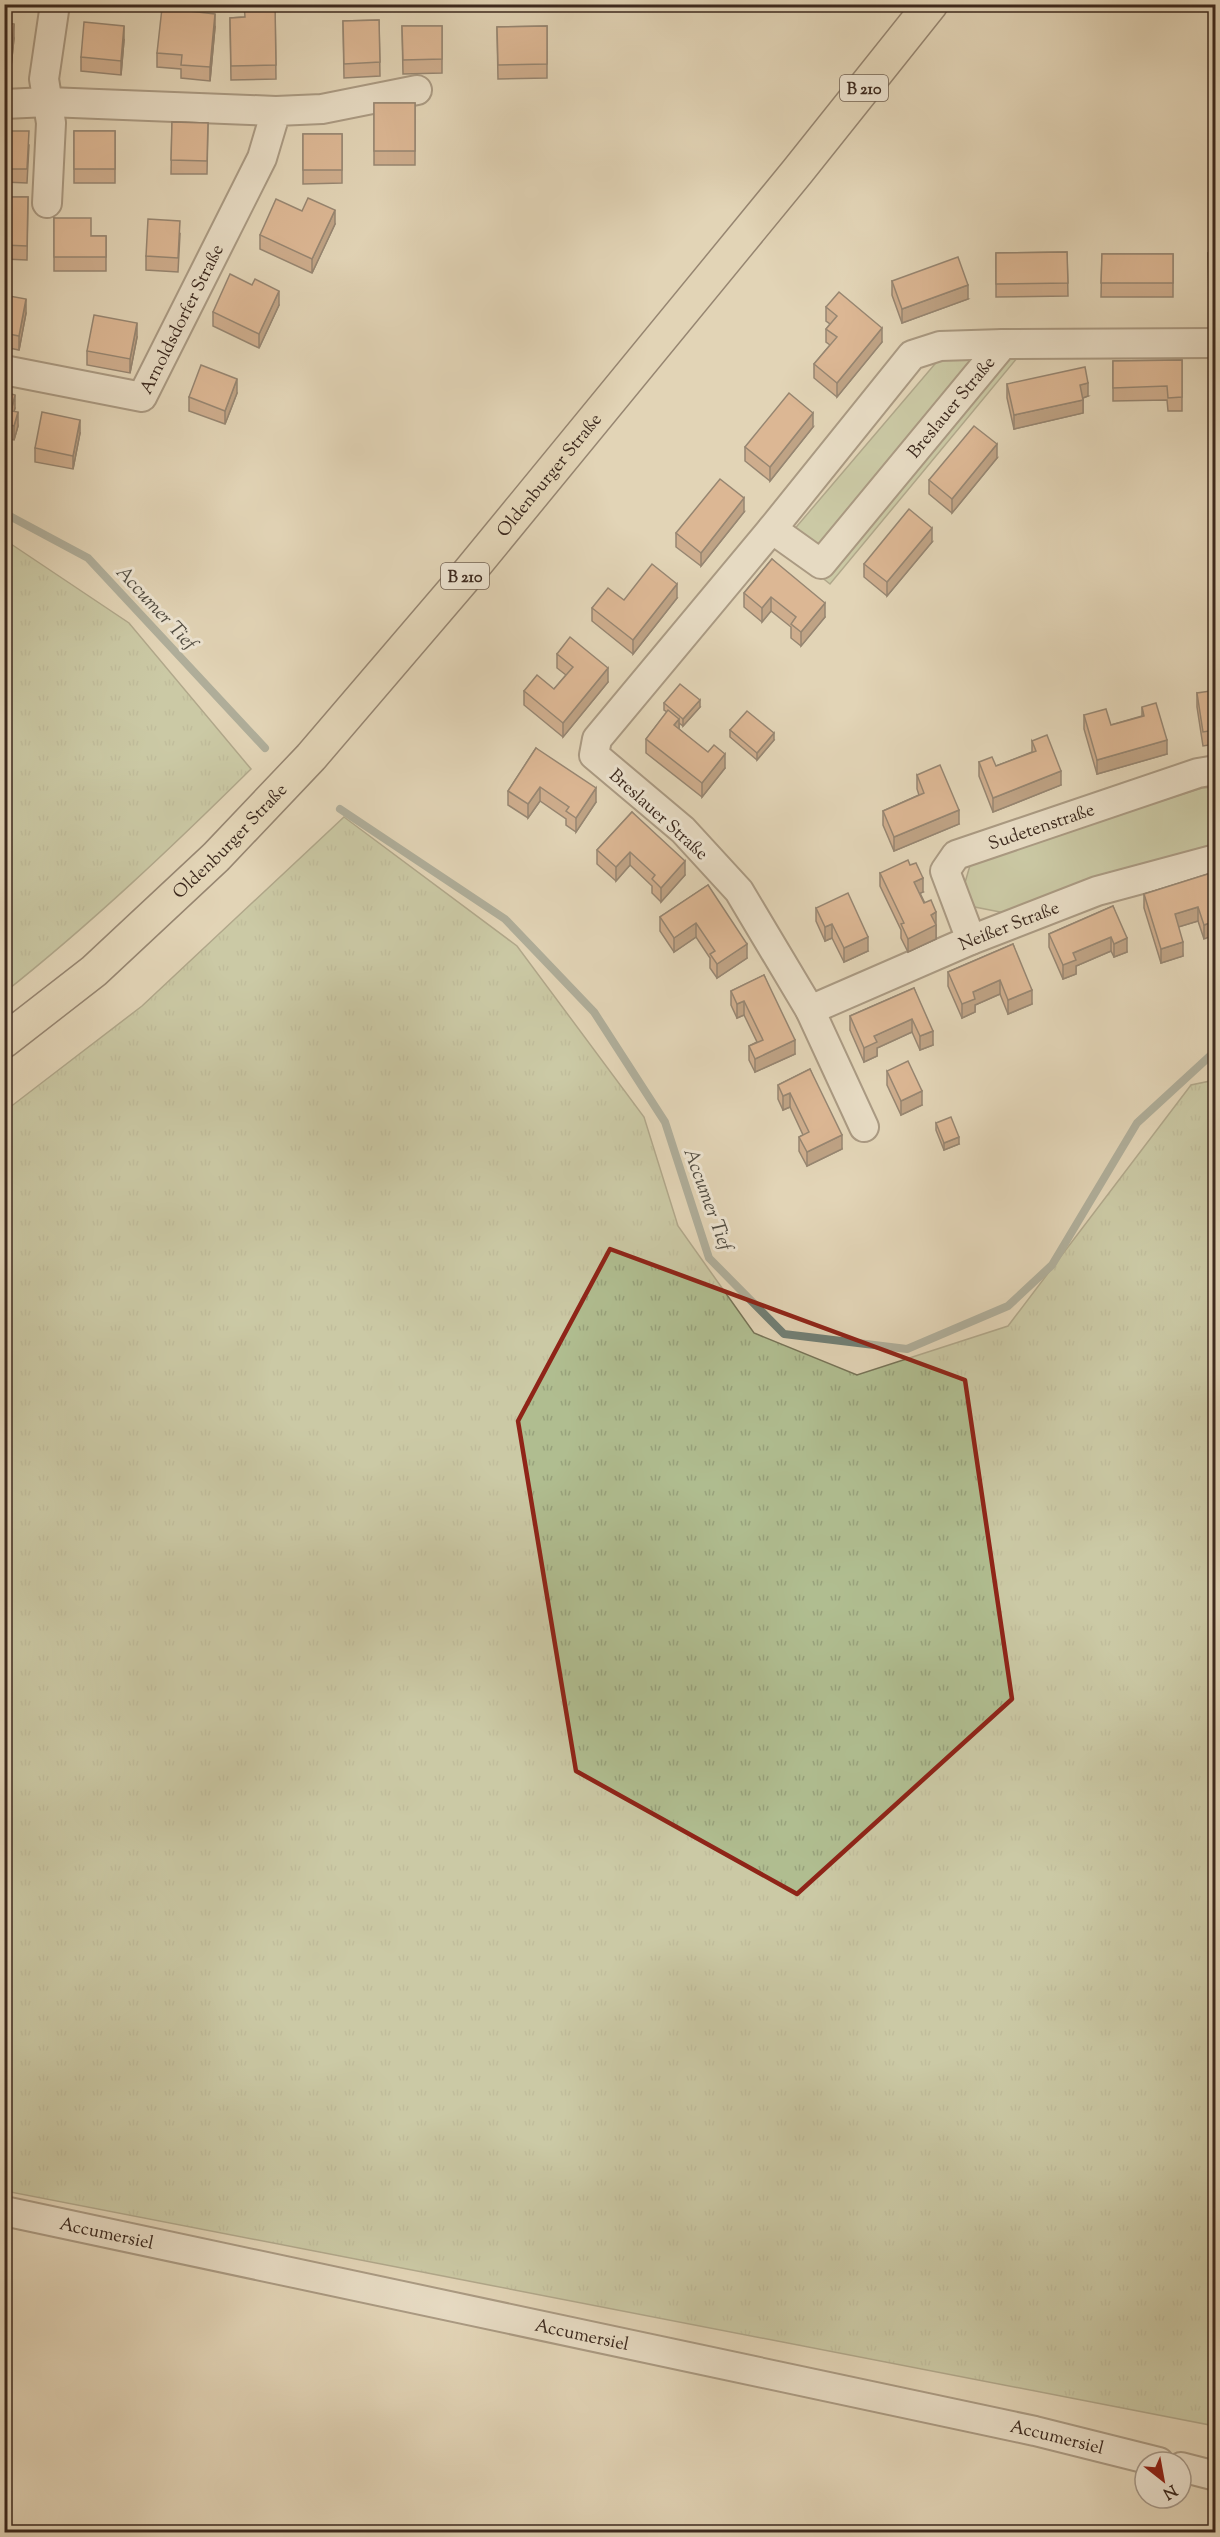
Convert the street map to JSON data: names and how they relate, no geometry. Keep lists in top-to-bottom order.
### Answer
{
  "streets": {
    "main road": ["B 210", "Oldenburger Straße"],
    "street": [
      "Arnoldsdorfer Straße",
      "Breslauer Straße",
      "Sudetenstraße",
      "Neißer Straße",
      "Accumersiel"
    ]
  },
  "crossings": [
    ["Breslauer Straße", "Neißer Straße"],
    ["Sudetenstraße", "Neißer Straße"]
  ],
  "water": ["Accumer Tief"],
  "north": "bottom right"
}
